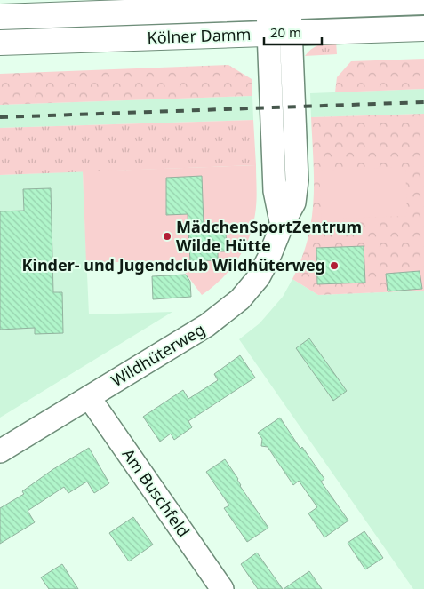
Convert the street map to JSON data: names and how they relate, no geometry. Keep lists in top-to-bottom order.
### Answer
{
  "streets": {
    "street": ["Kölner Damm", "Wildhüterweg", "Am Buschfeld"]
  },
  "crossings": [
    ["Kölner Damm", "Wildhüterweg"],
    ["Wildhüterweg", "Am Buschfeld"]
  ],
  "places": ["MädchenSportZentrum Wilde Hütte", "Kinder- und Jugendclub Wildhüterweg"],
  "scale_bar": "20 m"
}
